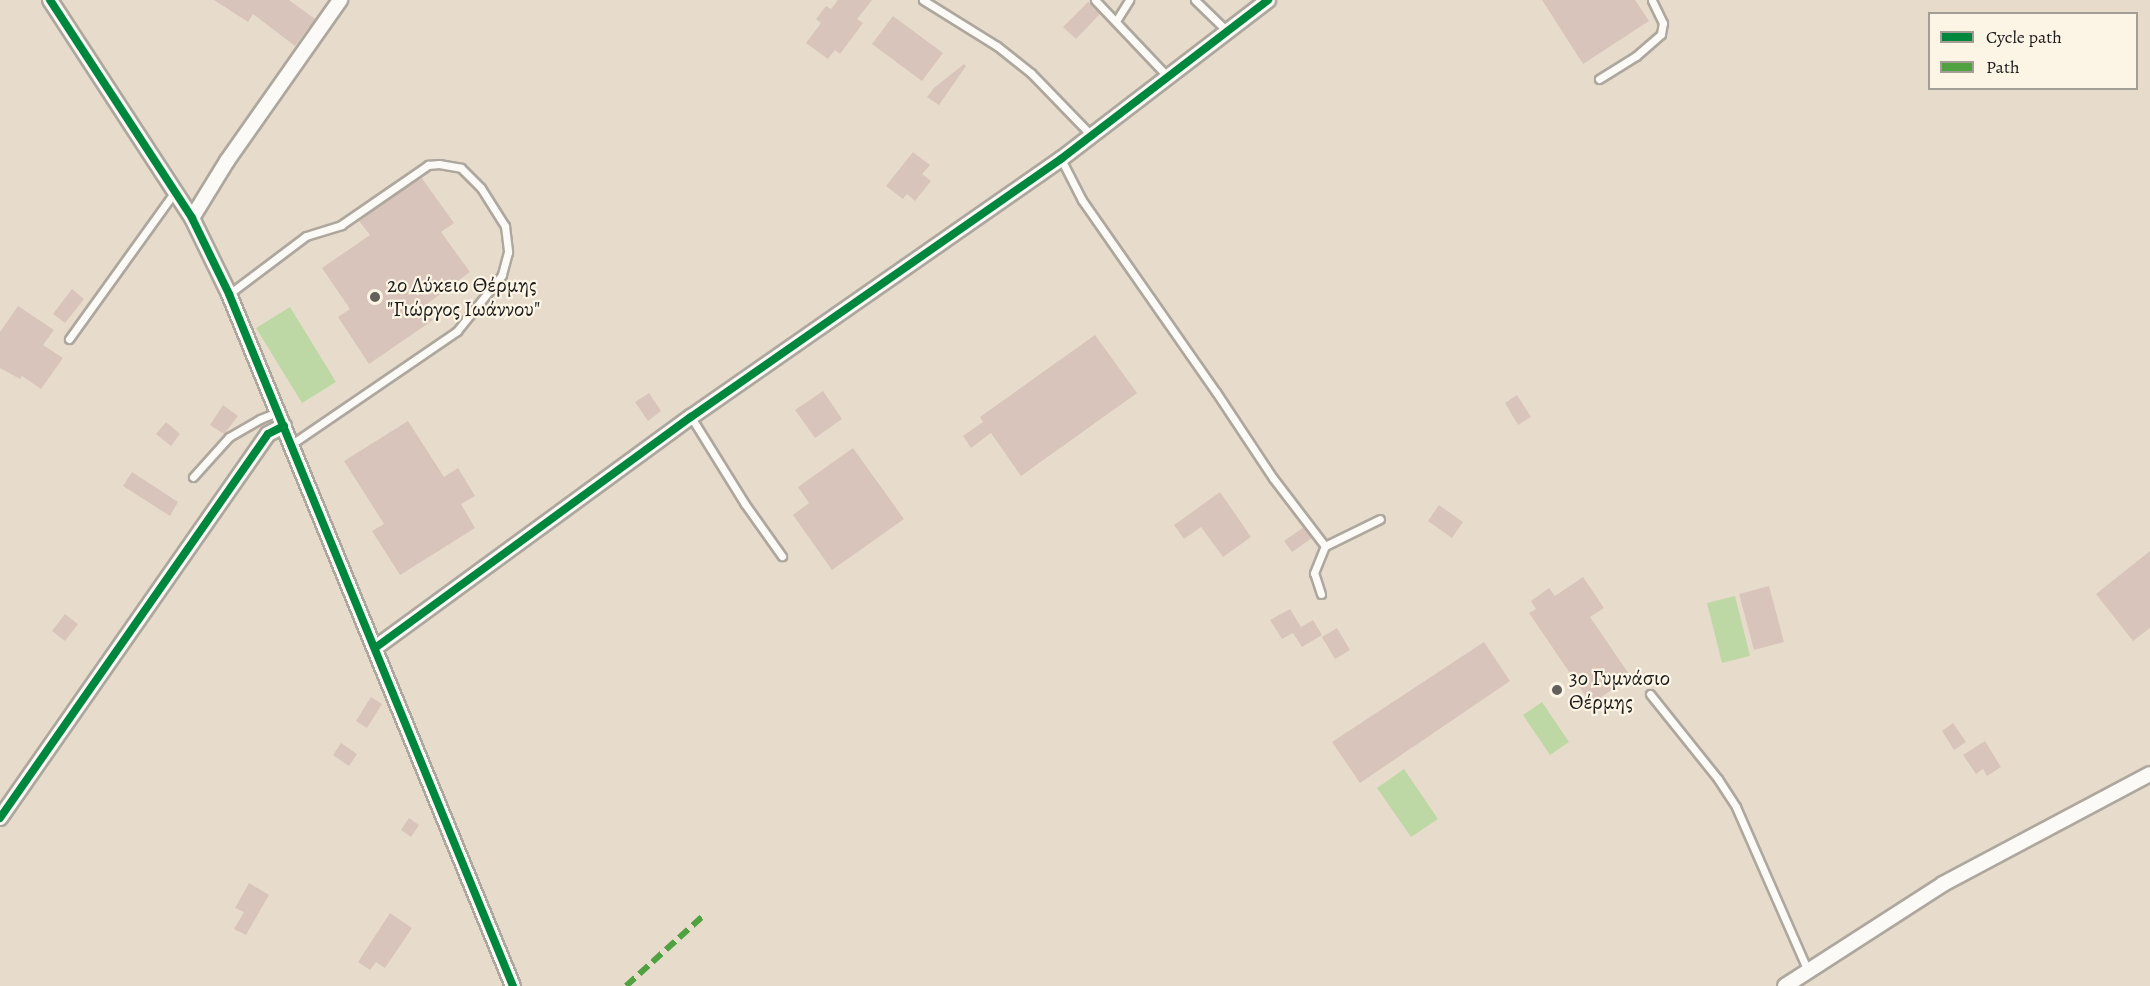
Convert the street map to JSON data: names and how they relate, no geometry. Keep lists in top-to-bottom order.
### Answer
{
  "places": ["2ο Λύκειο Θέρμης \"Γιώργος Ιωάννου\"", "3ο Γυμνάσιο Θέρμης"],
  "legend": ["Cycle path", "Path"]
}
